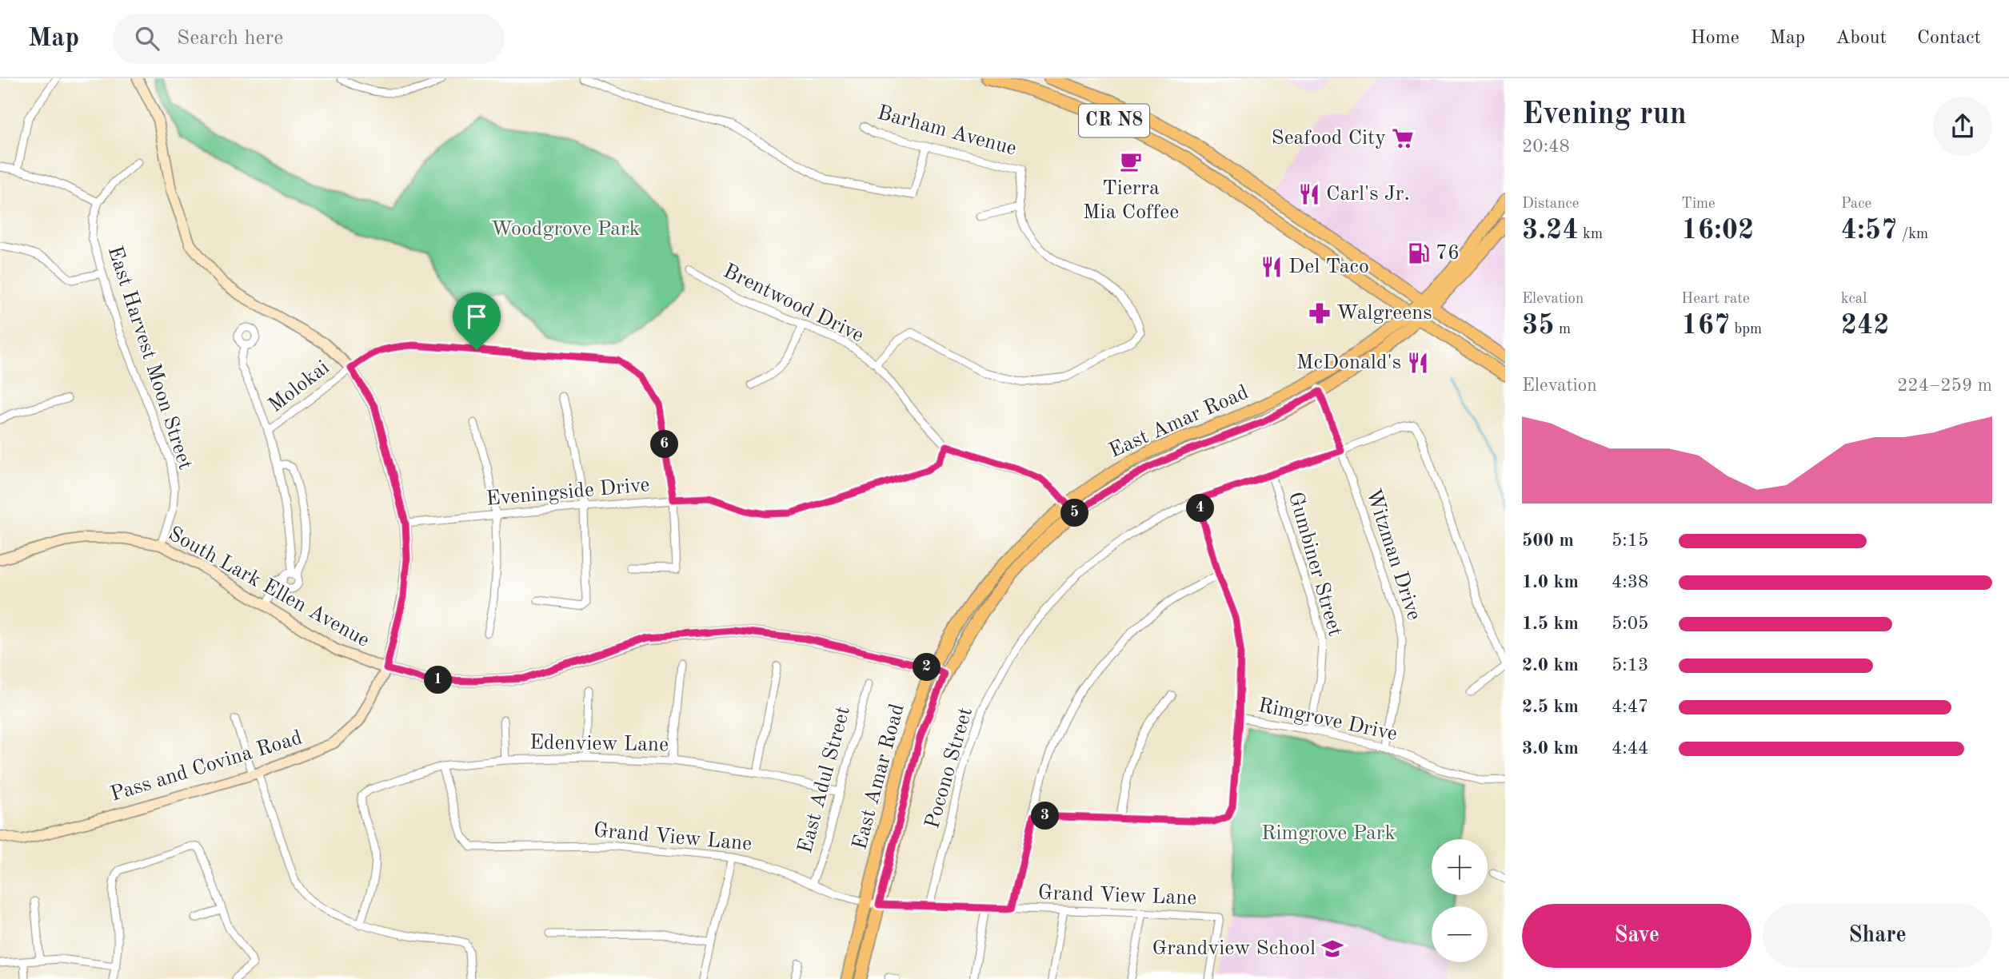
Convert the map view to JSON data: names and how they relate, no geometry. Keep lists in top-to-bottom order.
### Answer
{
  "streets": {
    "main road": ["CR N8", "East Amar Road"],
    "street": [
      "Barham Avenue",
      "Brentwood Drive",
      "East Harvest Moon Street",
      "Molokai",
      "Eveningside Drive",
      "Witzman Drive",
      "Gumbiner Street",
      "South Lark Ellen Avenue",
      "Rimgrove Drive",
      "Edenview Lane",
      "Pass and Covina Road",
      "Pocono Street",
      "East Adul Street",
      "Grand View Lane"
    ]
  },
  "crossings": [
    ["CR N8", "East Amar Road"],
    ["Brentwood Drive", "Eveningside Drive"],
    ["East Harvest Moon Street", "South Lark Ellen Avenue"],
    ["Molokai", "Eveningside Drive"],
    ["Molokai", "Pass and Covina Road"],
    ["East Amar Road", "Witzman Drive"],
    ["East Amar Road", "South Lark Ellen Avenue"],
    ["East Amar Road", "Grand View Lane"],
    ["Eveningside Drive", "Pass and Covina Road"],
    ["Witzman Drive", "Rimgrove Drive"],
    ["Witzman Drive", "Pocono Street"],
    ["Gumbiner Street", "Rimgrove Drive"],
    ["Gumbiner Street", "Pocono Street"],
    ["South Lark Ellen Avenue", "Pass and Covina Road"],
    ["Edenview Lane", "East Adul Street"],
    ["Edenview Lane", "Grand View Lane"],
    ["Pocono Street", "Grand View Lane"],
    ["East Adul Street", "Grand View Lane"]
  ],
  "parks": ["Woodgrove Park", "Rimgrove Park"],
  "places": {
    "supermarket": ["Seafood City"],
    "cafe": ["Tierra Mia Coffee"],
    "restaurant": ["Carl's Jr.", "Del Taco", "McDonald's"],
    "fuel station": ["76"],
    "pharmacy": ["Walgreens"],
    "school or university": ["Grandview School"]
  },
  "page": {
    "header": "Map",
    "search": "Search here",
    "nav": [
      "Home",
      "Map",
      "About",
      "Contact"
    ],
    "heading": ["Evening run", "20:48"],
    "stats": [
      ["Distance", "3.24 km"],
      ["Time", "16:02"],
      ["Pace", "4:57 /km"],
      ["Elevation", "35 m"],
      ["Heart rate", "167 bpm"],
      ["kcal", "242"]
    ],
    "chart": ["Elevation", "224–259 m"],
    "pins": [
      "6",
      "4",
      "5",
      "2",
      "1",
      "3"
    ],
    "list": [
      {
        "name": "500 m",
        "note": "5:15"
      },
      {
        "name": "1.0 km",
        "note": "4:38"
      },
      {
        "name": "1.5 km",
        "note": "5:05"
      },
      {
        "name": "2.0 km",
        "note": "5:13"
      },
      {
        "name": "2.5 km",
        "note": "4:47"
      },
      {
        "name": "3.0 km",
        "note": "4:44"
      }
    ],
    "map_buttons": ["+", "−"],
    "buttons": ["Save", "Share"]
  }
}
